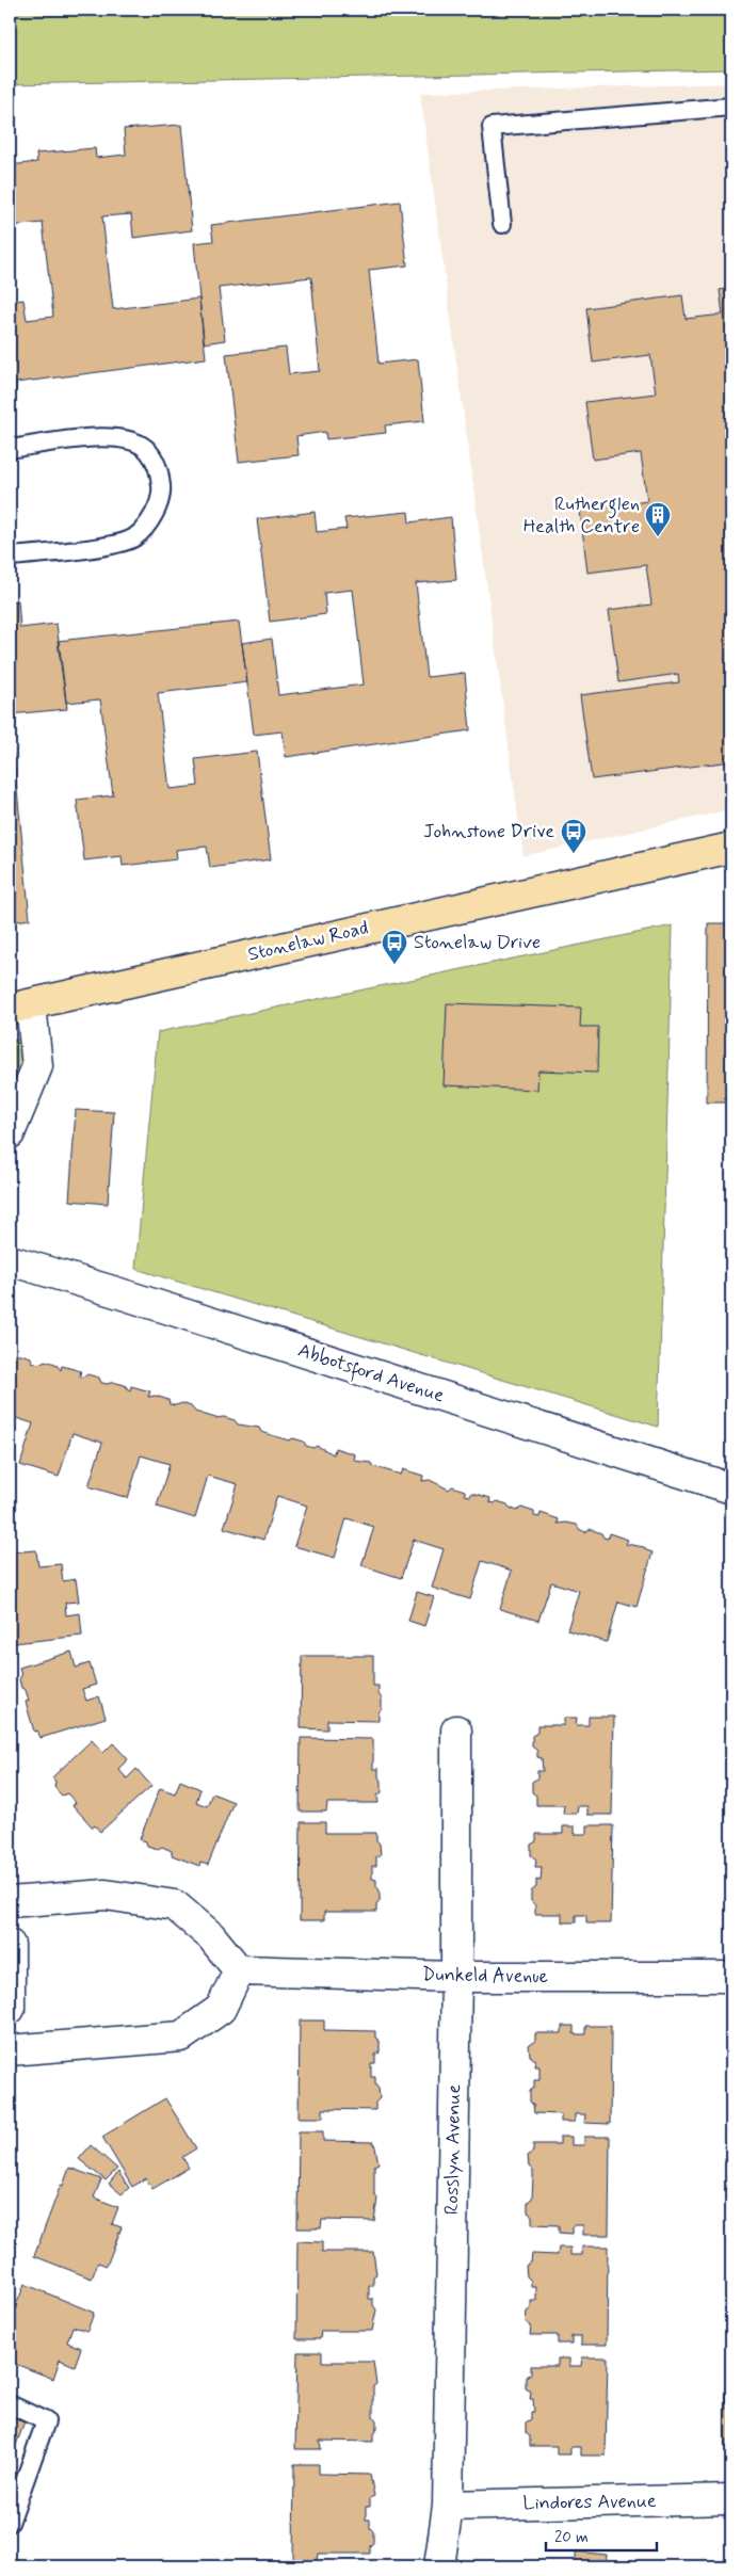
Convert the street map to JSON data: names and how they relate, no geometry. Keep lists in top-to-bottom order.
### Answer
{
  "streets": {
    "main road": ["Stonelaw Road"],
    "street": [
      "Abbotsford Avenue",
      "Dunkeld Avenue",
      "Rosslyn Avenue",
      "Lindores Avenue"
    ]
  },
  "crossings": [
    ["Dunkeld Avenue", "Rosslyn Avenue"],
    ["Rosslyn Avenue", "Lindores Avenue"]
  ],
  "places": {
    "building": ["Rutherglen Health Centre"],
    "bus stop": ["Johnstone Drive", "Stonelaw Drive"]
  },
  "scale_bar": "20 m"
}
